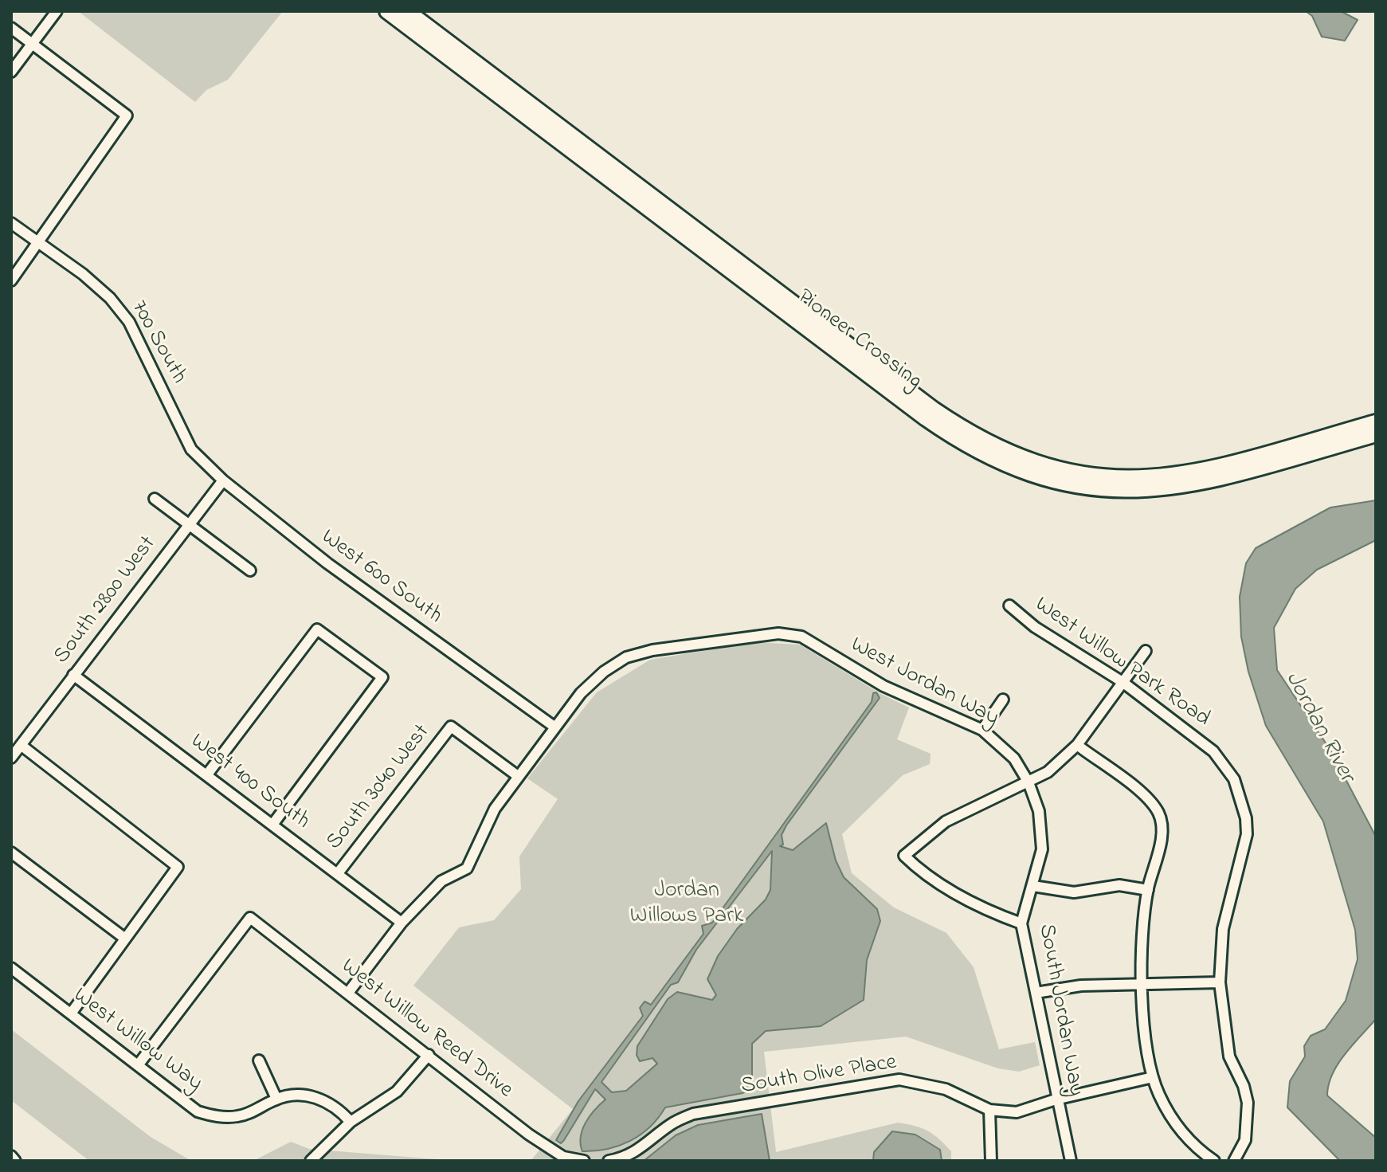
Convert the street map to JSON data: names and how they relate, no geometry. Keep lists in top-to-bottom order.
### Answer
{
  "streets": {
    "highway": ["Pioneer Crossing"],
    "street": [
      "700 South",
      "West 600 South",
      "South 2800 West",
      "West Willow Park Road",
      "West Jordan Way",
      "West 400 South",
      "South 3040 West",
      "South Jordan Way",
      "West Willow Reed Drive",
      "West Willow Way",
      "South Olive Place"
    ]
  },
  "crossings": [
    ["700 South", "West 600 South"],
    ["West 600 South", "South 2800 West"],
    ["West 600 South", "West Jordan Way"],
    ["South 2800 West", "West 400 South"],
    ["West Jordan Way", "South Jordan Way"],
    ["West 400 South", "South 3040 West"],
    ["South Jordan Way", "South Olive Place"],
    ["West Willow Reed Drive", "West Willow Way"]
  ],
  "water": ["Jordan River"],
  "parks": ["Jordan Willows Park"]
}
